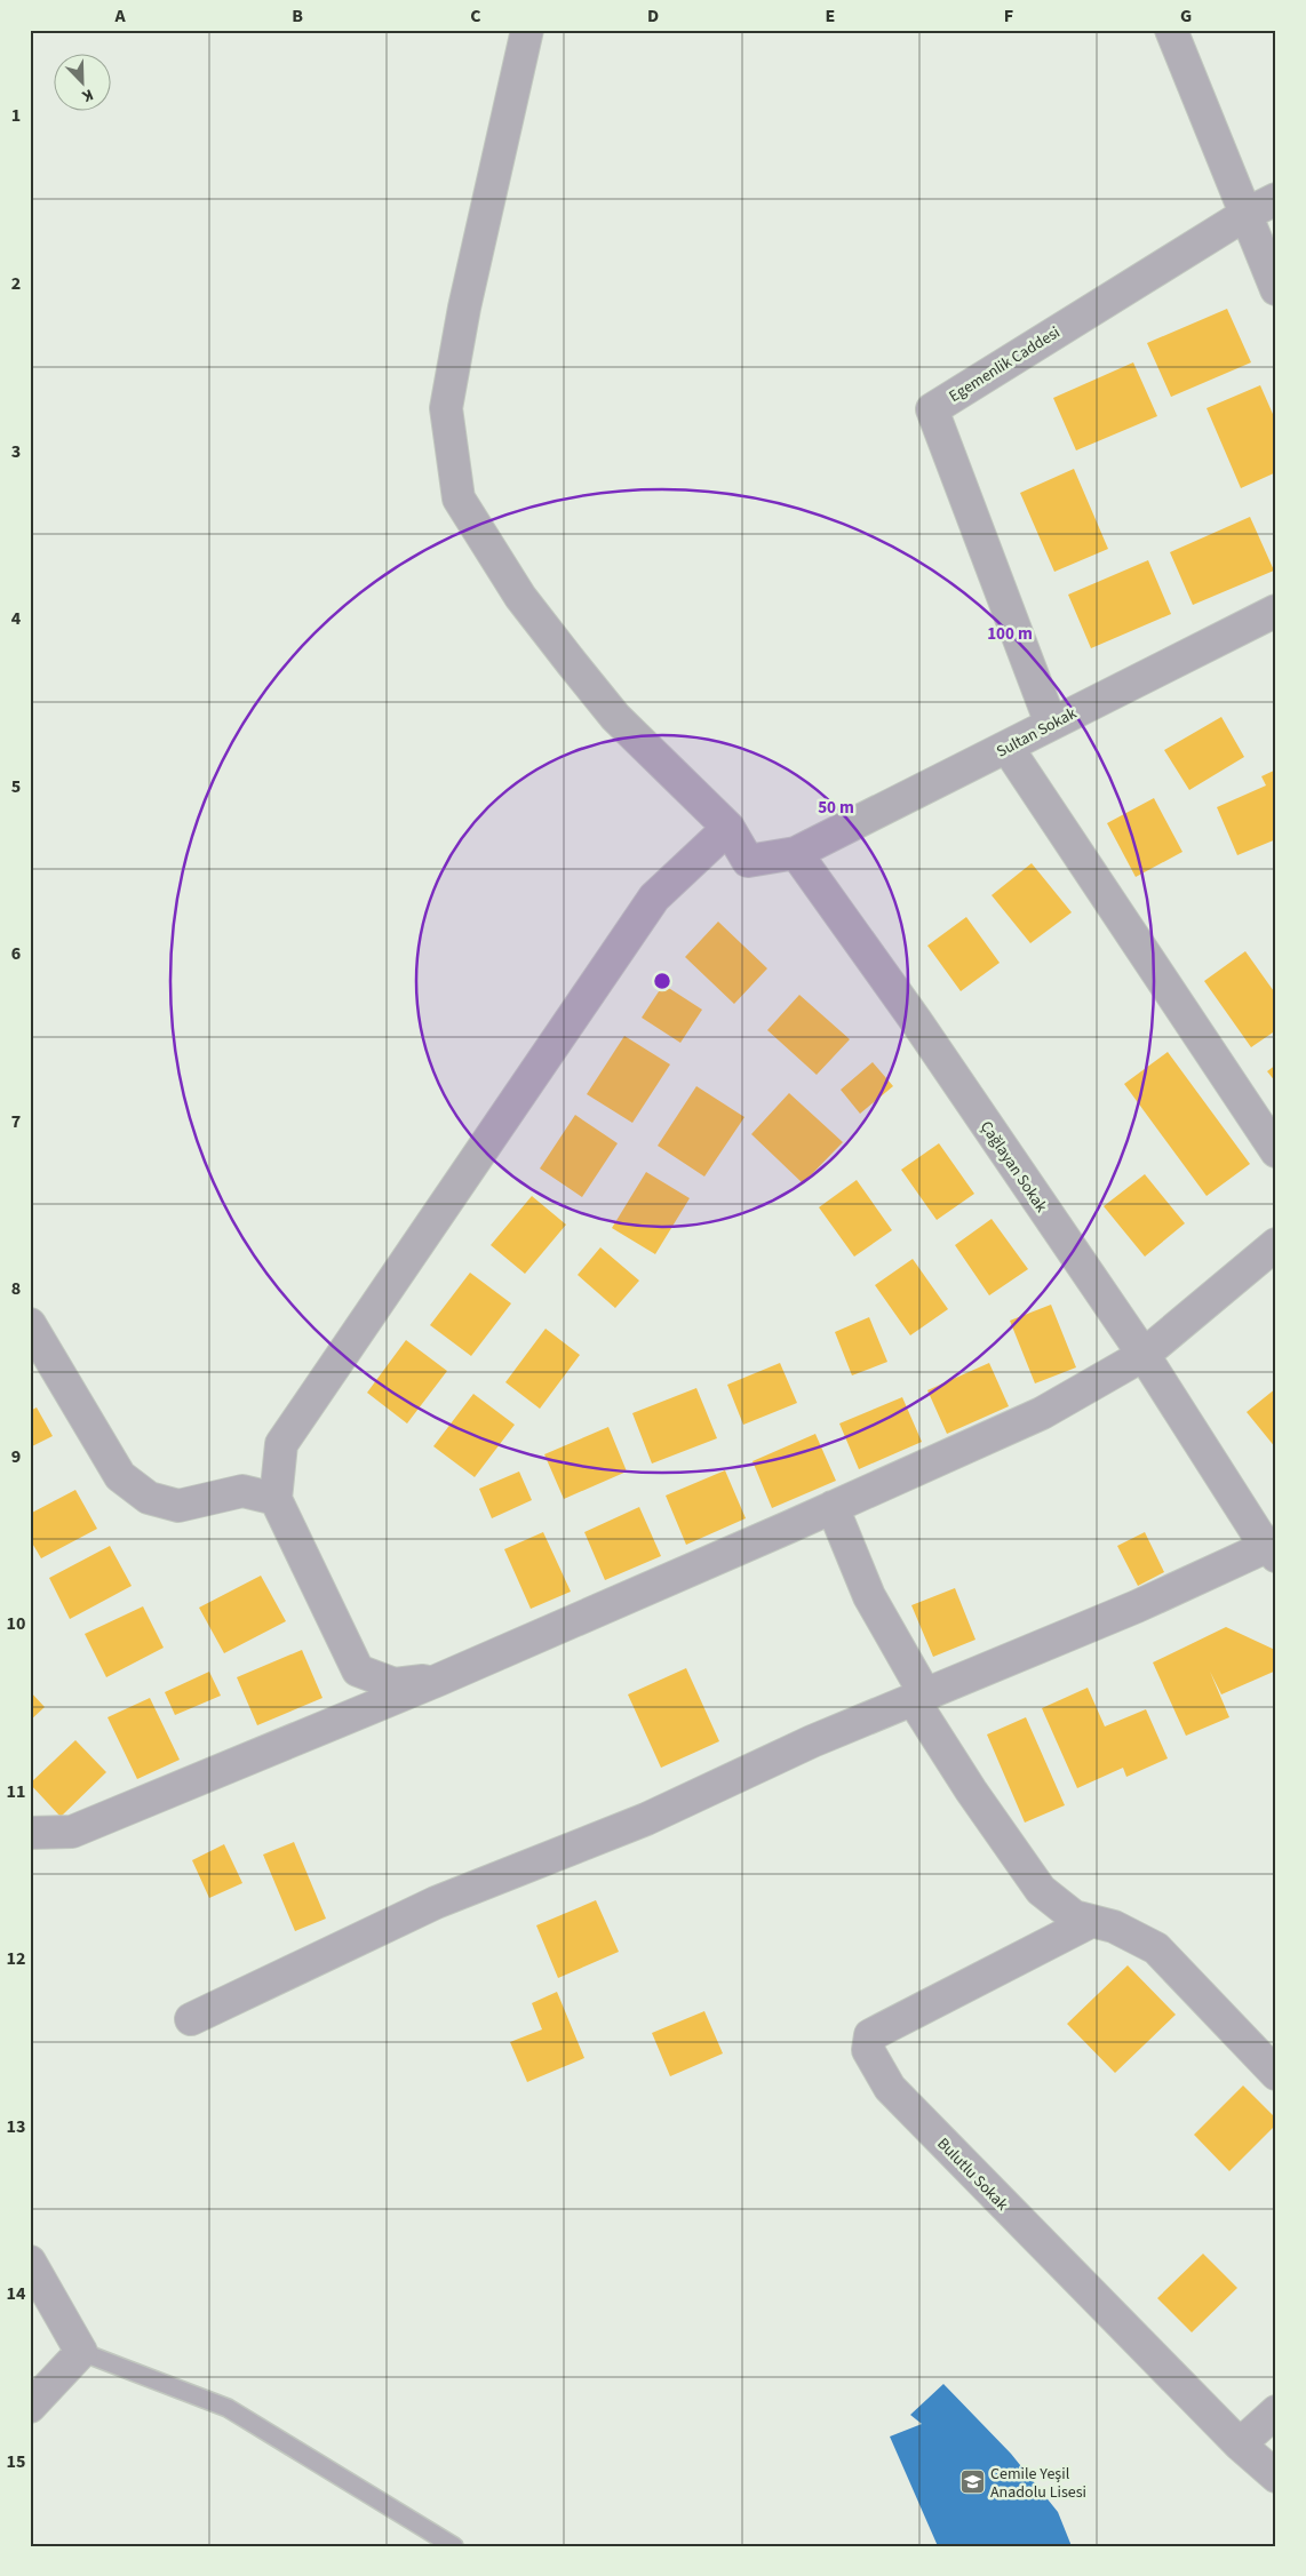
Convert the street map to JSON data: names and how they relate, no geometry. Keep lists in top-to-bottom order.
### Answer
{
  "streets": {
    "street": [
      "Egemenlik Caddesi",
      "Sultan Sokak",
      "Çağlayan Sokak",
      "Bulutlu Sokak"
    ]
  },
  "crossings": [
    ["Egemenlik Caddesi", "Sultan Sokak"],
    ["Sultan Sokak", "Çağlayan Sokak"]
  ],
  "places": {
    "school or university": ["Cemile Yeşil Anadolu Lisesi"]
  },
  "north": "bottom right",
  "grid": {
    "columns": [
      "A",
      "B",
      "C",
      "D",
      "E",
      "F",
      "G"
    ],
    "rows": [
      "1",
      "2",
      "3",
      "4",
      "5",
      "6",
      "7",
      "8",
      "9",
      "10",
      "11",
      "12",
      "13",
      "14",
      "15"
    ]
  },
  "rings": ["100 m", "50 m"]
}
